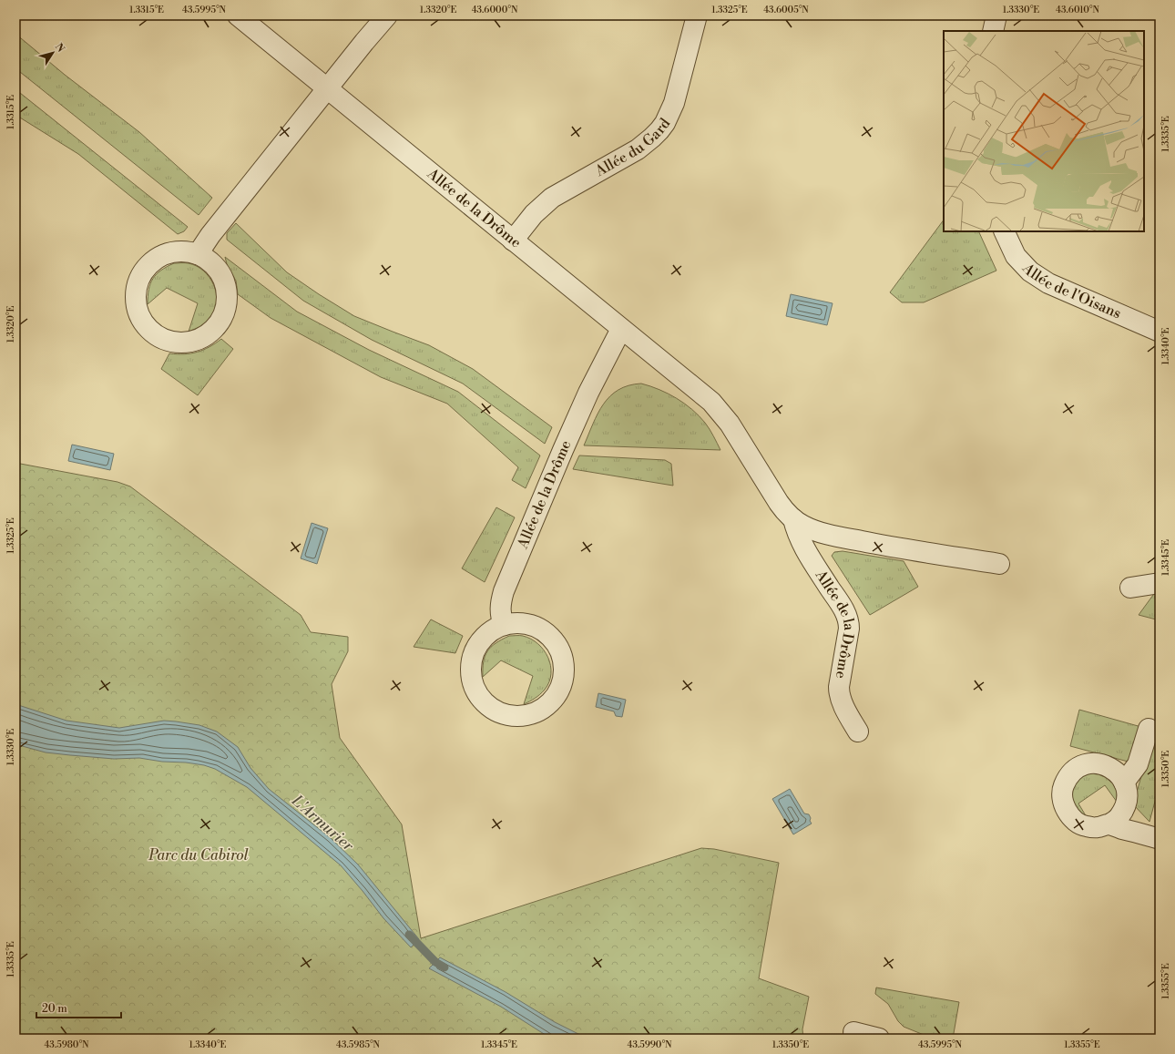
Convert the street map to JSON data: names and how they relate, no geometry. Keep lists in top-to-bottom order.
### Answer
{
  "streets": {
    "street": ["Allée du Gard", "Allée de la Drôme", "Allée de l'Oisans"]
  },
  "crossings": [
    ["Allée du Gard", "Allée de la Drôme"]
  ],
  "water": ["L'Armurier"],
  "parks": ["Parc du Cabirol"],
  "scale_bar": "20 m",
  "north": "top right",
  "coordinates": [
    "1.3315°E",
    "43.5995°N",
    "1.3320°E",
    "43.6000°N",
    "1.3325°E",
    "43.6005°N",
    "1.3330°E",
    "43.6010°N",
    "1.3335°E",
    "1.3340°E",
    "1.3345°E",
    "1.3350°E",
    "1.3355°E",
    "43.5980°N",
    "43.5985°N",
    "43.5990°N"
  ]
}
